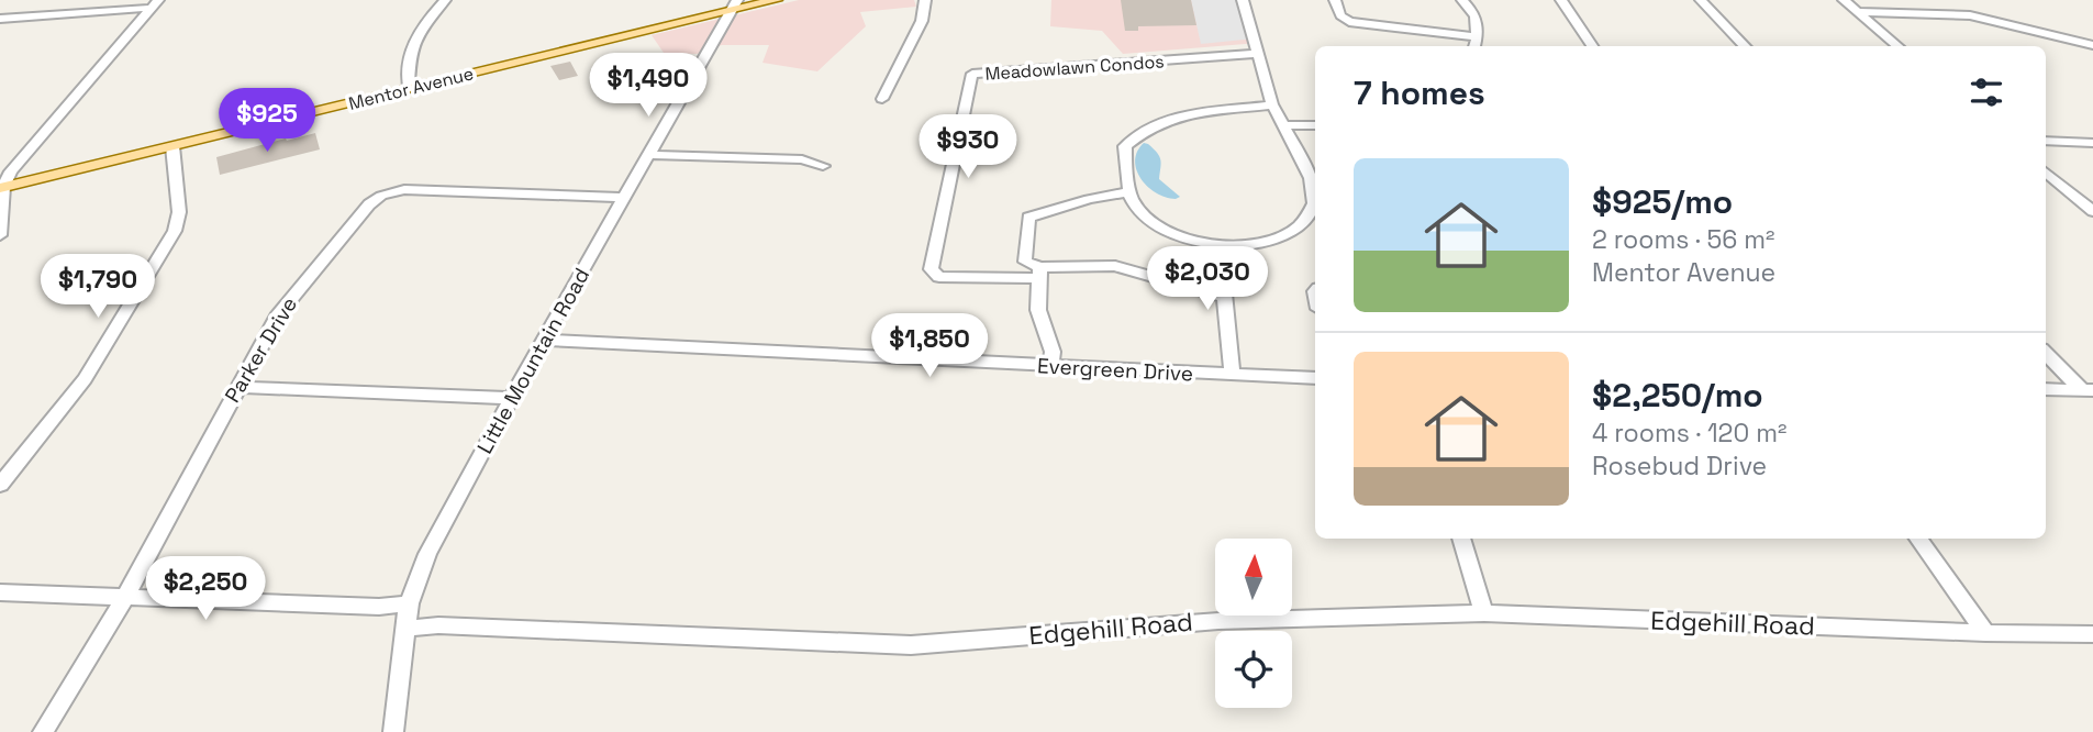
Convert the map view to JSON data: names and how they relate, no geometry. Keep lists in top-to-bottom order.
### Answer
{
  "streets": {
    "main road": ["Mentor Avenue"],
    "street": [
      "Meadowlawn Condos",
      "Parker Drive",
      "Little Mountain Road",
      "Evergreen Drive",
      "Edgehill Road"
    ]
  },
  "crossings": [
    ["Mentor Avenue", "Little Mountain Road"],
    ["Parker Drive", "Little Mountain Road"],
    ["Little Mountain Road", "Evergreen Drive"],
    ["Little Mountain Road", "Edgehill Road"]
  ],
  "north": "top",
  "page": {
    "heading": "7 homes",
    "price": [
      "$1,490",
      "$925",
      "$930",
      "$2,030",
      "$1,790",
      "$1,850",
      "$2,250"
    ],
    "list": [
      {
        "name": "$925/mo",
        "note": "2 rooms · 56 m² · Mentor Avenue"
      },
      {
        "name": "$2,250/mo",
        "note": "4 rooms · 120 m² · Rosebud Drive"
      }
    ]
  }
}
